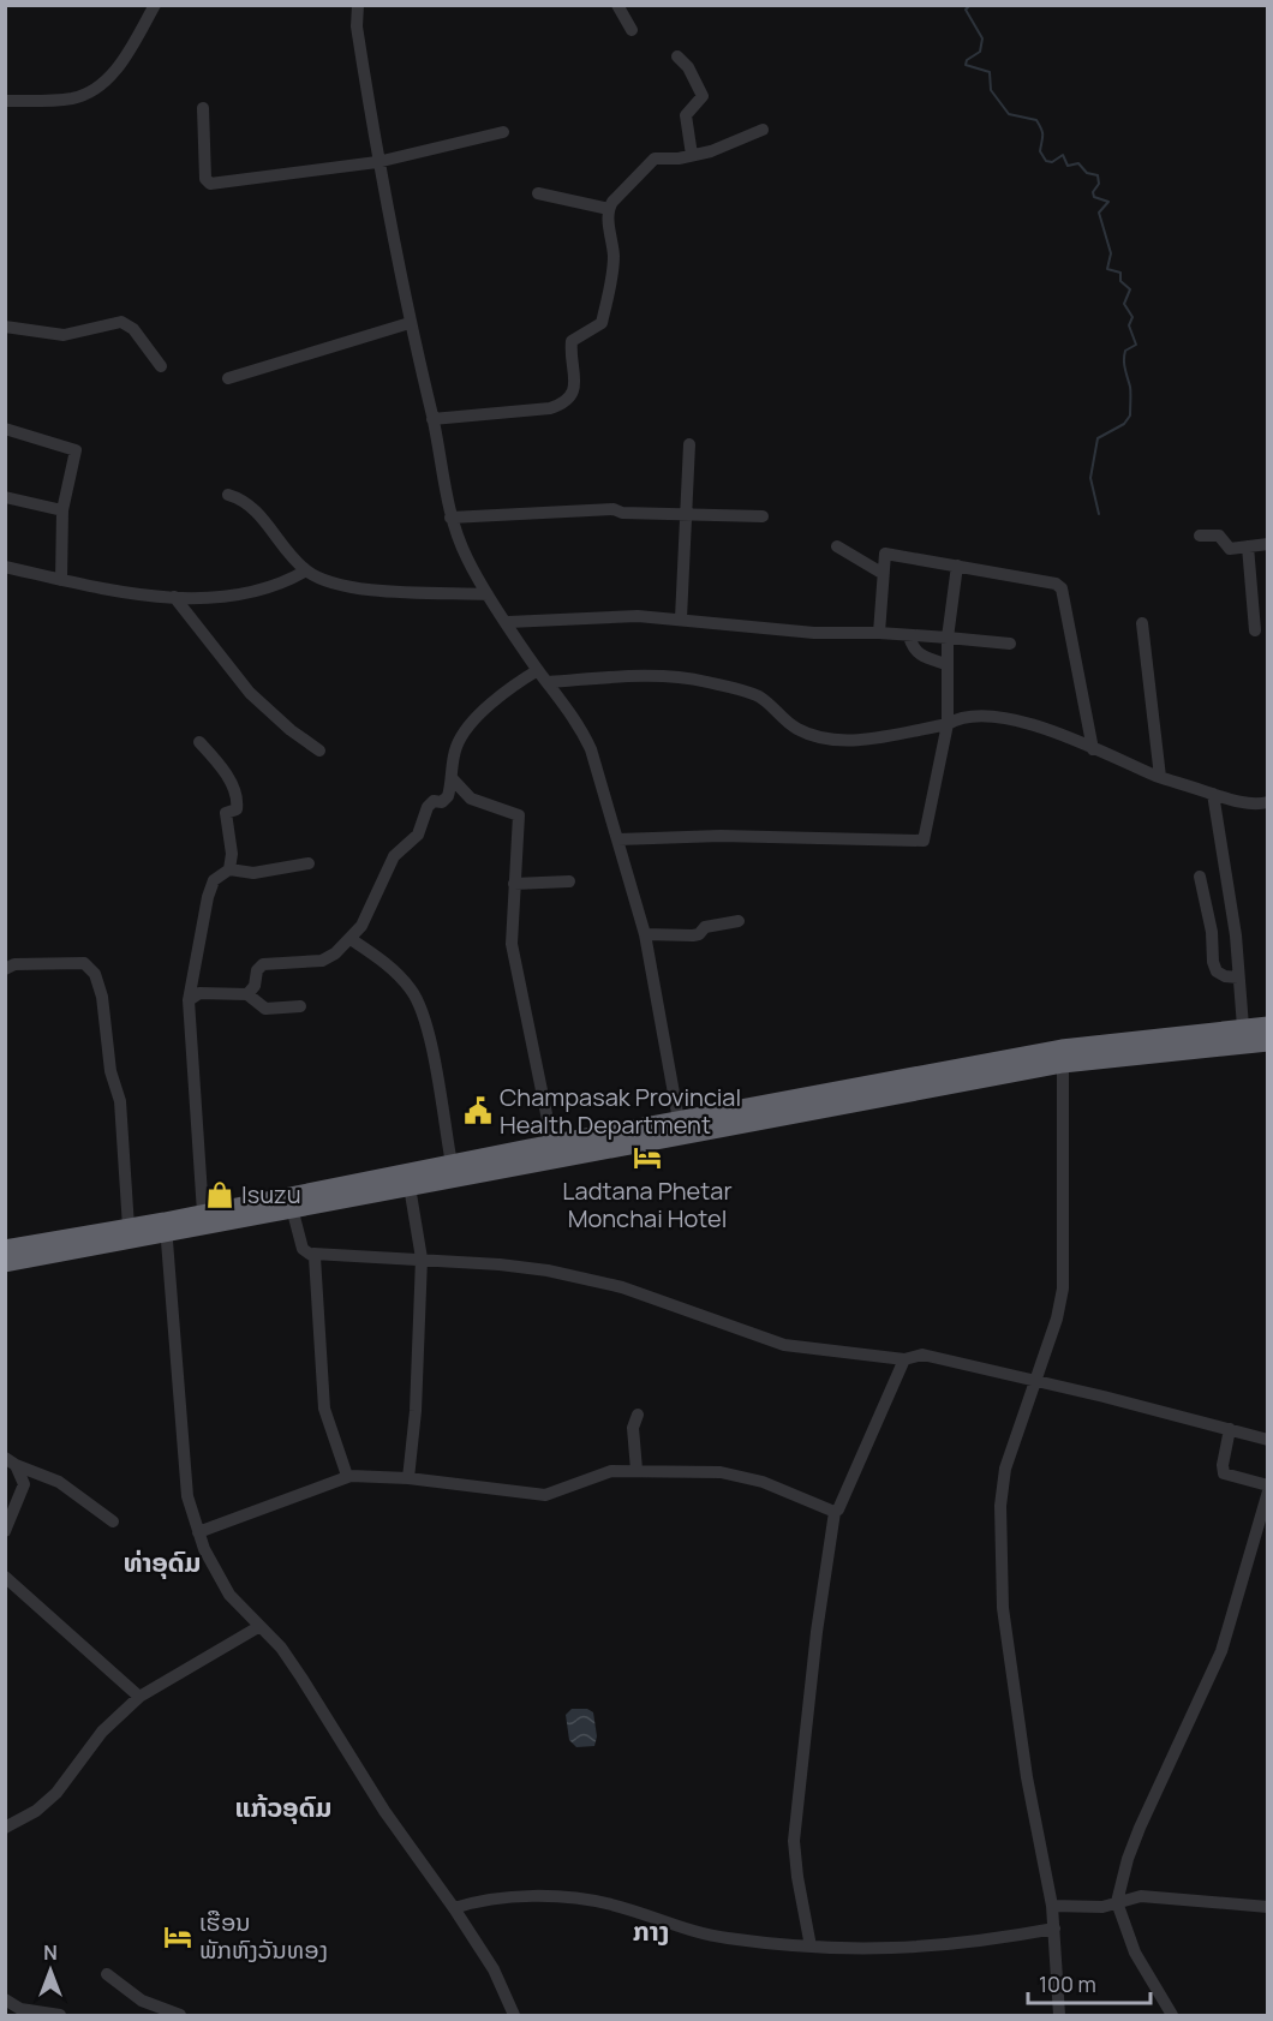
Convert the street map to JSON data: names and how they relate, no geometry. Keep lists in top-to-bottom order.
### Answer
{
  "districts": ["ທ່າອຸດົມ", "ແກ້ວອຸດົມ", "ກາງ"],
  "places": {
    "public building": ["Champasak Provincial Health Department"],
    "hotel": ["Ladtana Phetar Monchai Hotel", "ເຮືອນ ພັກຫົງວັນທອງ"],
    "shop": ["Isuzu"]
  },
  "scale_bar": "100 m",
  "north": "top"
}
